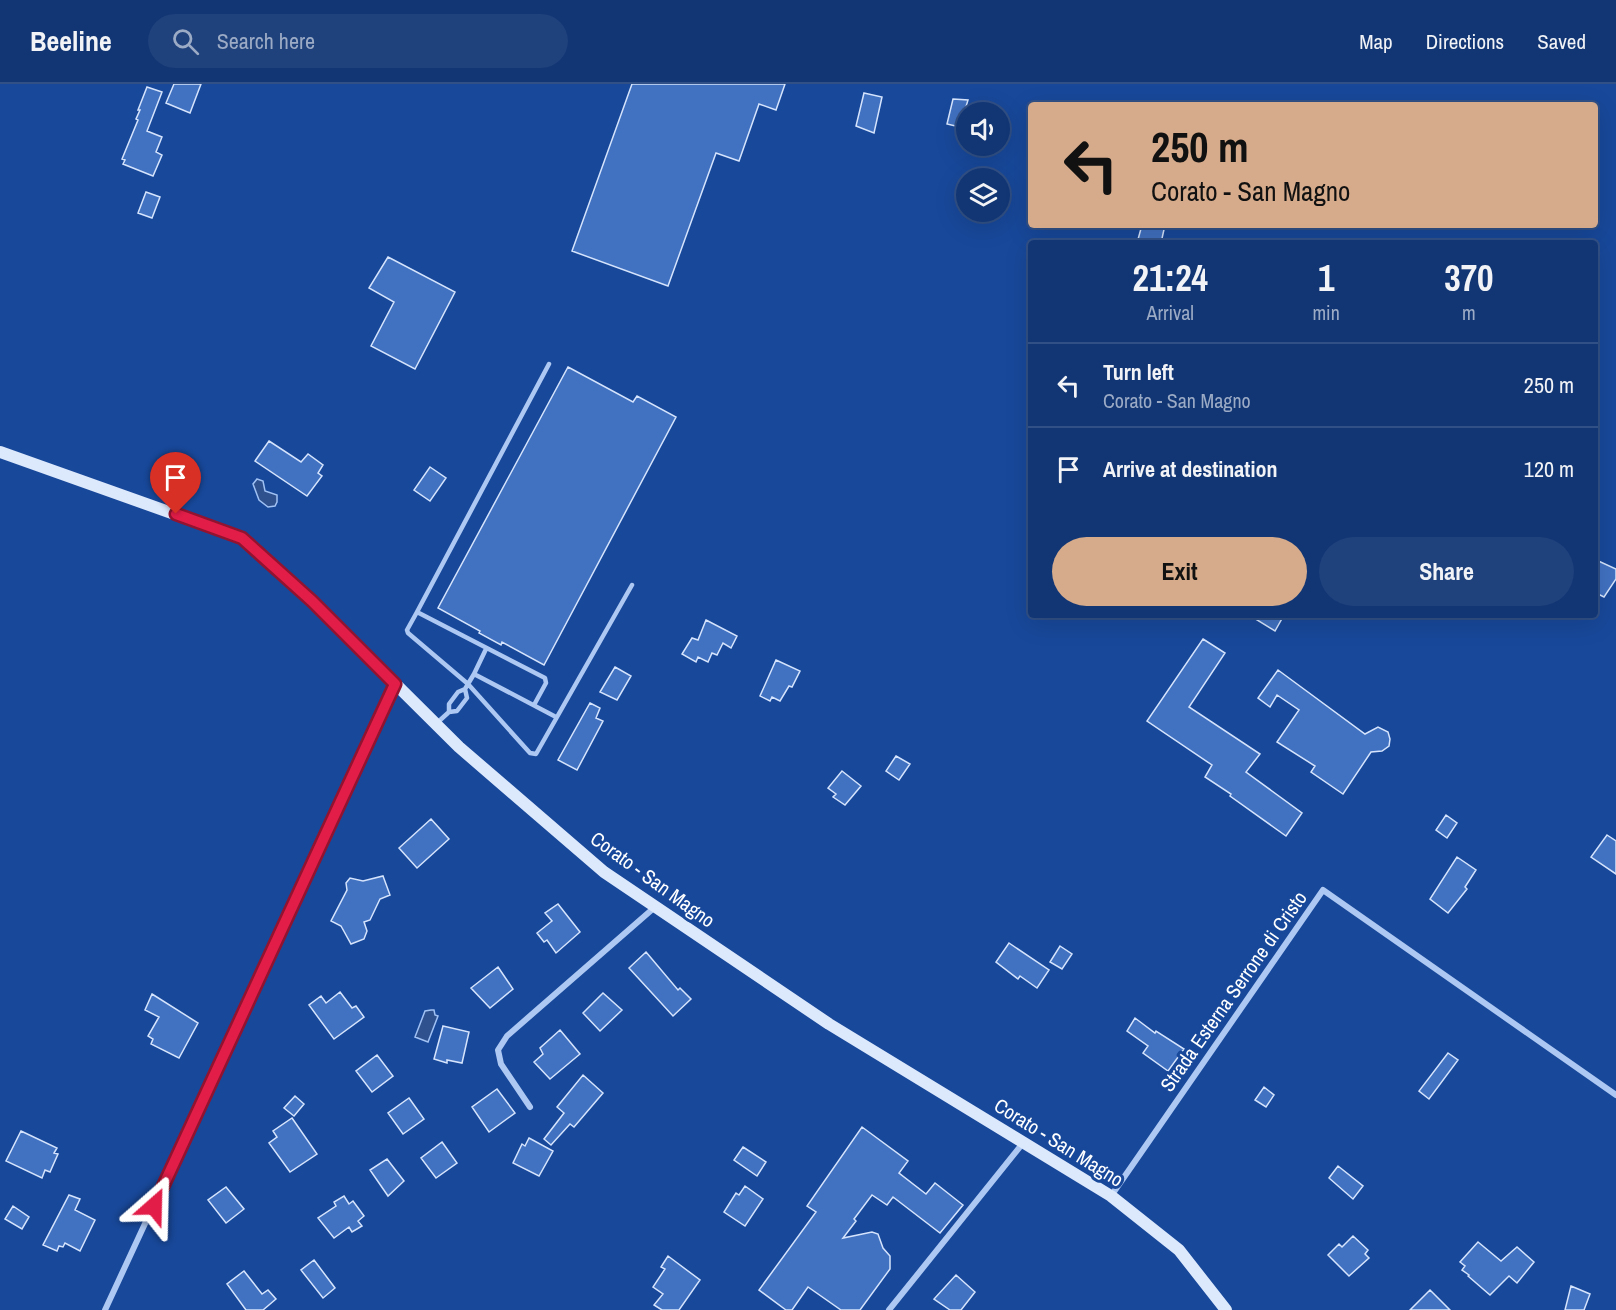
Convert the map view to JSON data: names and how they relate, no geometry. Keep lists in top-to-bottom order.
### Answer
{
  "streets": {
    "main road": ["Corato - San Magno"],
    "street": ["Strada Esterna Serrone di Cristo"]
  },
  "crossings": [
    ["Corato - San Magno", "Strada Esterna Serrone di Cristo"]
  ],
  "page": {
    "header": "Beeline",
    "search": "Search here",
    "nav": ["Map", "Directions", "Saved"],
    "turn": ["250 m", "Corato - San Magno"],
    "eta": [
      "21:24",
      "Arrival",
      "1",
      "min",
      "370",
      "m"
    ],
    "list": [
      {
        "name": "Turn left",
        "note": "Corato - San Magno",
        "value": "250 m"
      },
      {
        "name": "Arrive at destination",
        "value": "120 m"
      }
    ],
    "buttons": ["Exit", "Share"]
  }
}
